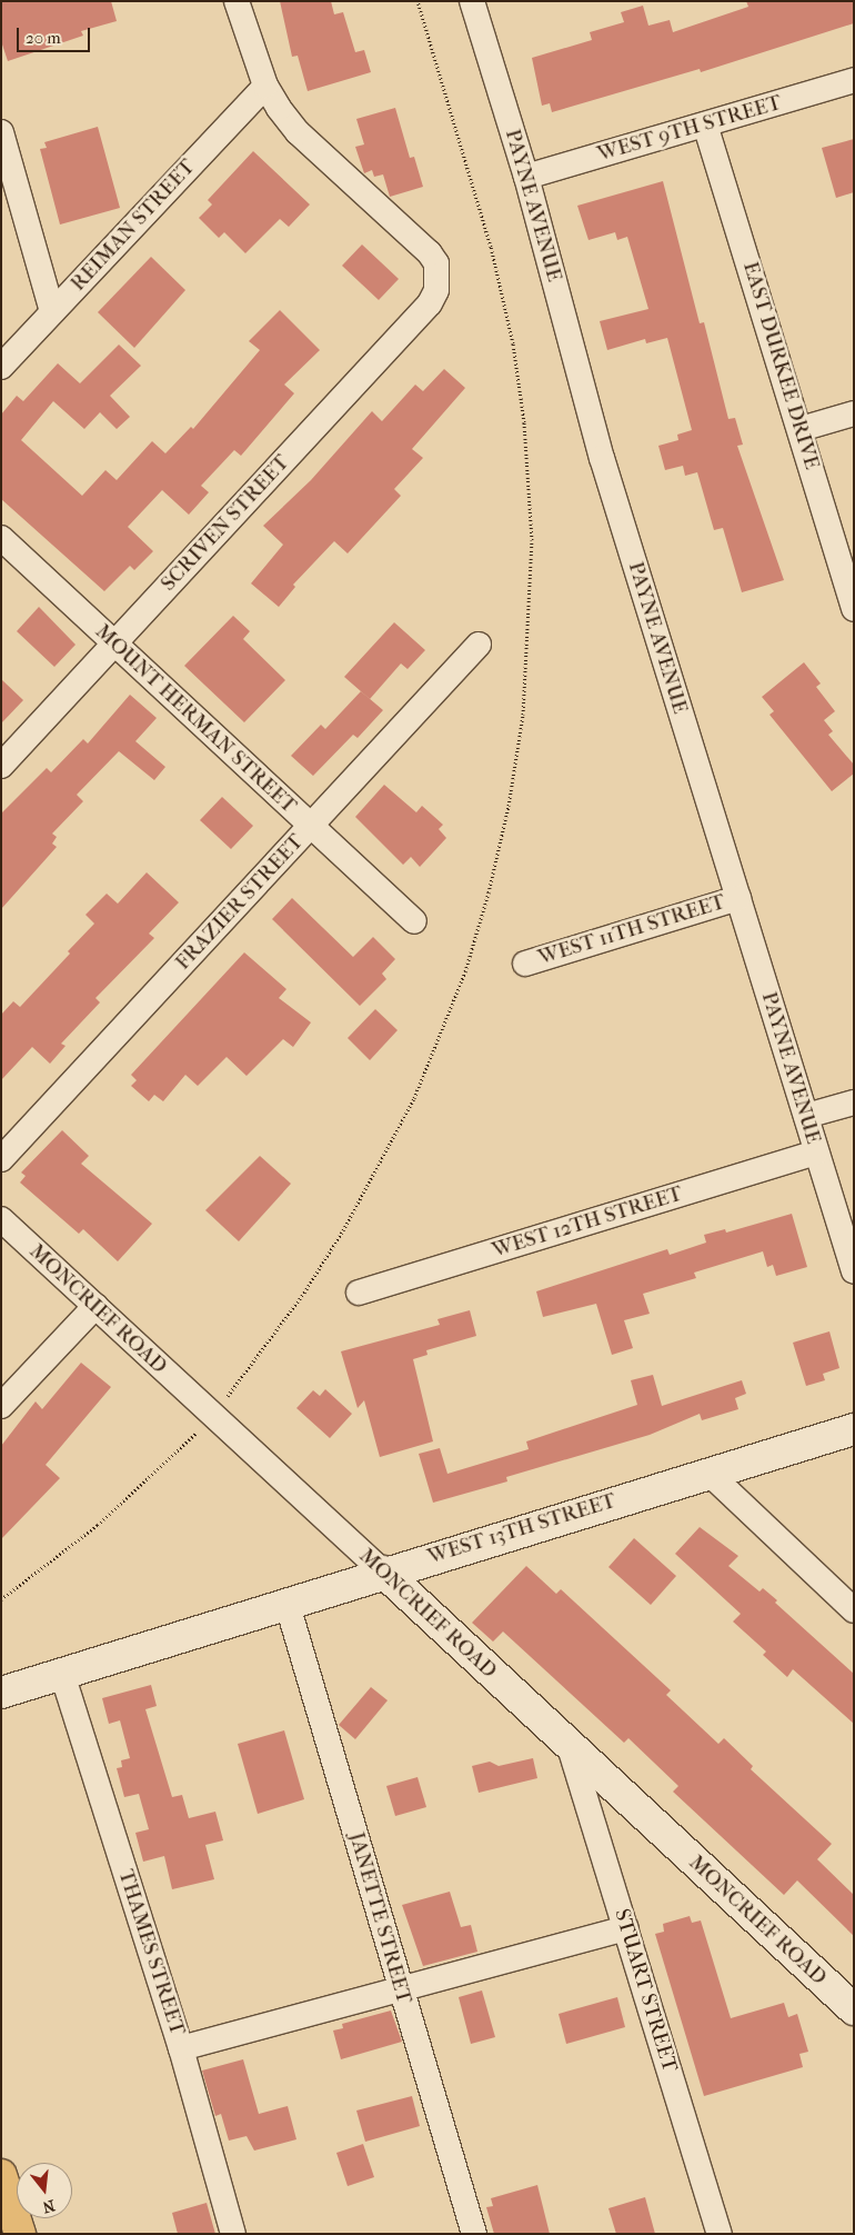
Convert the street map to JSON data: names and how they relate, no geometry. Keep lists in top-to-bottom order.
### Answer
{
  "streets": {
    "street": [
      "WEST 9TH STREET",
      "PAYNE AVENUE",
      "REIMAN STREET",
      "EAST DURKEE DRIVE",
      "SCRIVEN STREET",
      "MOUNT HERMAN STREET",
      "FRAZIER STREET",
      "WEST 11TH STREET",
      "WEST 12TH STREET",
      "MONCRIEF ROAD",
      "WEST 13TH STREET",
      "JANETTE STREET",
      "THAMES STREET",
      "STUART STREET"
    ]
  },
  "crossings": [
    ["WEST 9TH STREET", "PAYNE AVENUE"],
    ["WEST 9TH STREET", "EAST DURKEE DRIVE"],
    ["PAYNE AVENUE", "WEST 11TH STREET"],
    ["PAYNE AVENUE", "WEST 12TH STREET"],
    ["REIMAN STREET", "SCRIVEN STREET"],
    ["SCRIVEN STREET", "MOUNT HERMAN STREET"],
    ["MOUNT HERMAN STREET", "FRAZIER STREET"],
    ["MONCRIEF ROAD", "WEST 13TH STREET"],
    ["MONCRIEF ROAD", "STUART STREET"],
    ["WEST 13TH STREET", "JANETTE STREET"],
    ["WEST 13TH STREET", "THAMES STREET"]
  ],
  "scale_bar": "20 m",
  "north": "bottom"
}
